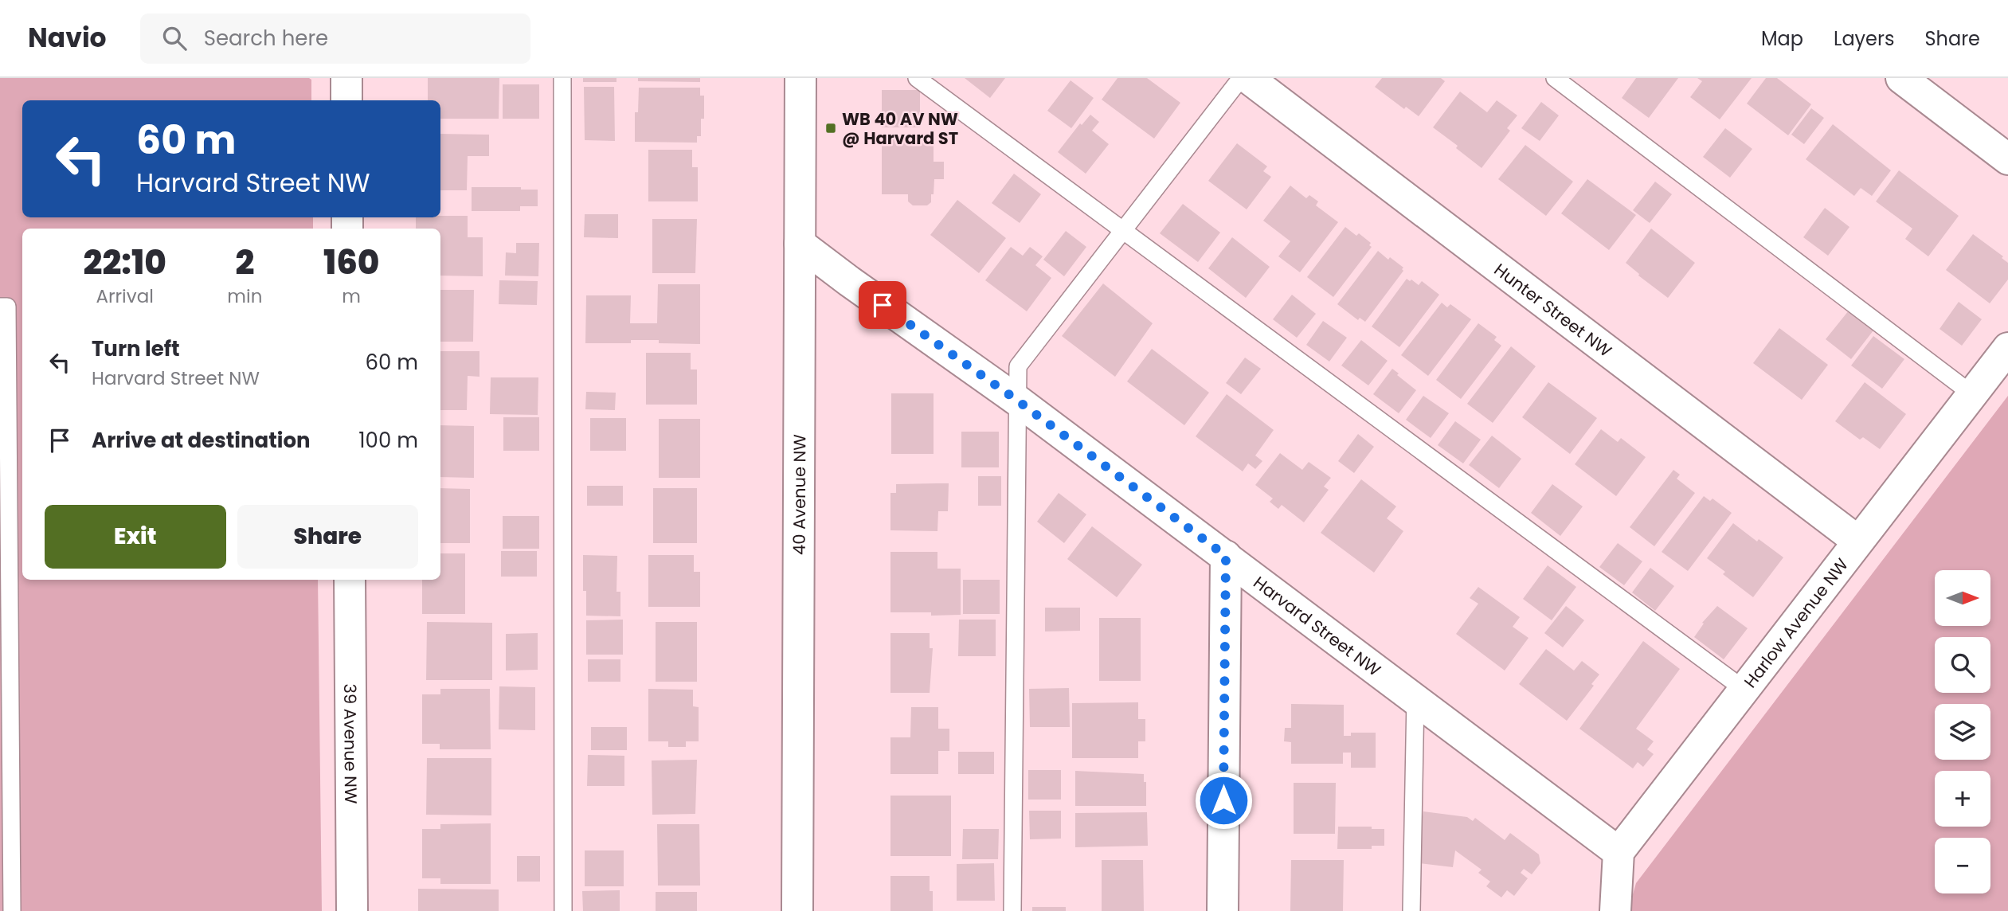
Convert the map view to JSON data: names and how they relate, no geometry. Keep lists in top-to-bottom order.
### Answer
{
  "streets": {
    "street": [
      "Hunter Street NW",
      "40 Avenue NW",
      "Harlow Avenue NW",
      "Harvard Street NW",
      "39 Avenue NW"
    ]
  },
  "crossings": [
    ["Hunter Street NW", "Harlow Avenue NW"],
    ["40 Avenue NW", "Harvard Street NW"],
    ["Harlow Avenue NW", "Harvard Street NW"]
  ],
  "places": {
    "transit": ["WB 40 AV NW @ Harvard ST"]
  },
  "north": "right",
  "page": {
    "header": "Navio",
    "search": "Search here",
    "nav": ["Map", "Layers", "Share"],
    "turn": ["60 m", "Harvard Street NW"],
    "eta": [
      "22:10",
      "Arrival",
      "2",
      "min",
      "160",
      "m"
    ],
    "list": [
      {
        "name": "Turn left",
        "note": "Harvard Street NW",
        "value": "60 m"
      },
      {
        "name": "Arrive at destination",
        "value": "100 m"
      }
    ],
    "buttons": ["Exit", "Share"],
    "map_buttons": ["+", "−"]
  }
}
